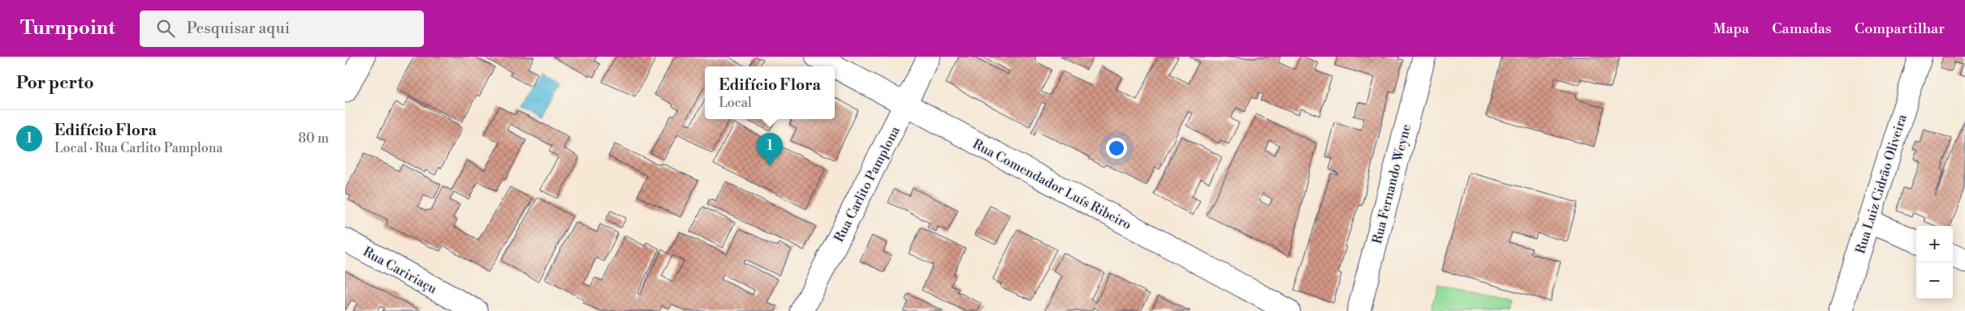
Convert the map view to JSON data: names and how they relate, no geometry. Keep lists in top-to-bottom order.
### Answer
{
  "streets": {
    "street": [
      "Rua Carlito Pamplona",
      "Rua Comendador Luís Ribeiro",
      "Rua Fernando Weyne",
      "Rua Luiz Cidrão Oliveira",
      "Rua Caririaçu"
    ]
  },
  "crossings": [
    ["Rua Carlito Pamplona", "Rua Comendador Luís Ribeiro"]
  ],
  "page": {
    "header": "Turnpoint",
    "search": "Pesquisar aqui",
    "nav": ["Mapa", "Camadas", "Compartilhar"],
    "heading": "Por perto",
    "popup": ["Edifício Flora", "Local"],
    "list": [
      {
        "mark": "1",
        "name": "Edifício Flora",
        "note": "Local · Rua Carlito Pamplona",
        "value": "80 m"
      }
    ],
    "pins": "1",
    "map_buttons": ["+", "−"]
  }
}
